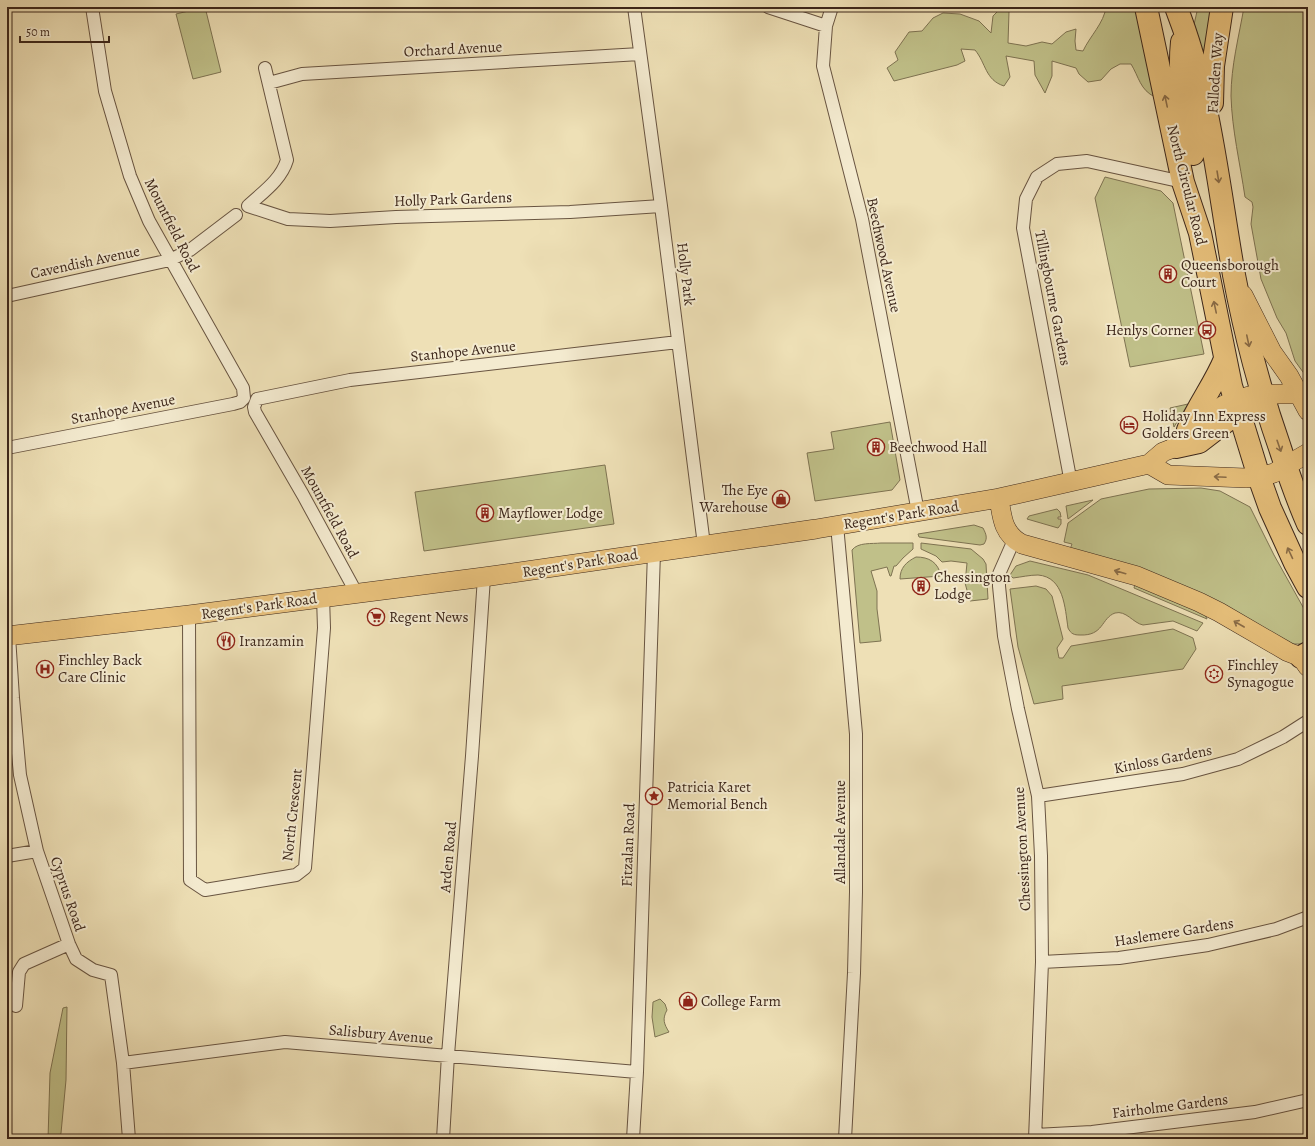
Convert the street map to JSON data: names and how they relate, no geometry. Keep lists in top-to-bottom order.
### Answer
{
  "streets": {
    "highway": ["Falloden Way", "North Circular Road"],
    "main road": ["Regent's Park Road"],
    "street": [
      "Orchard Avenue",
      "Holly Park Gardens",
      "Mountfield Road",
      "Beechwood Avenue",
      "Cavendish Avenue",
      "Holly Park",
      "Tillingbourne Gardens",
      "Stanhope Avenue",
      "Kinloss Gardens",
      "North Crescent",
      "Allandale Avenue",
      "Fitzalan Road",
      "Chessington Avenue",
      "Arden Road",
      "Cyprus Road",
      "Haslemere Gardens",
      "Salisbury Avenue",
      "Fairholme Gardens"
    ]
  },
  "crossings": [
    ["Orchard Avenue", "Holly Park Gardens"],
    ["Orchard Avenue", "Holly Park"],
    ["Falloden Way", "North Circular Road"],
    ["North Circular Road", "Tillingbourne Gardens"],
    ["Holly Park Gardens", "Holly Park"],
    ["Mountfield Road", "Cavendish Avenue"],
    ["Mountfield Road", "Stanhope Avenue"],
    ["Mountfield Road", "Regent's Park Road"],
    ["Beechwood Avenue", "Regent's Park Road"],
    ["Holly Park", "Stanhope Avenue"],
    ["Holly Park", "Regent's Park Road"],
    ["Tillingbourne Gardens", "Regent's Park Road"],
    ["Regent's Park Road", "North Crescent"],
    ["Regent's Park Road", "Allandale Avenue"],
    ["Regent's Park Road", "Fitzalan Road"],
    ["Regent's Park Road", "Arden Road"],
    ["Regent's Park Road", "Cyprus Road"],
    ["Kinloss Gardens", "Chessington Avenue"],
    ["Fitzalan Road", "Salisbury Avenue"],
    ["Chessington Avenue", "Haslemere Gardens"],
    ["Chessington Avenue", "Fairholme Gardens"],
    ["Arden Road", "Salisbury Avenue"],
    ["Cyprus Road", "Salisbury Avenue"]
  ],
  "places": {
    "building": [
      "Queensborough Court",
      "Beechwood Hall",
      "Mayflower Lodge",
      "Chessington Lodge"
    ],
    "bus stop": ["Henlys Corner"],
    "hotel": ["Holiday Inn Express Golders Green"],
    "shop": ["The Eye Warehouse", "College Farm"],
    "supermarket": ["Regent News"],
    "restaurant": ["Iranzamin"],
    "hospital": ["Finchley Back Care Clinic"],
    "synagogue": ["Finchley Synagogue"],
    "place": ["Patricia Karet Memorial Bench"]
  },
  "scale_bar": "50 m"
}
